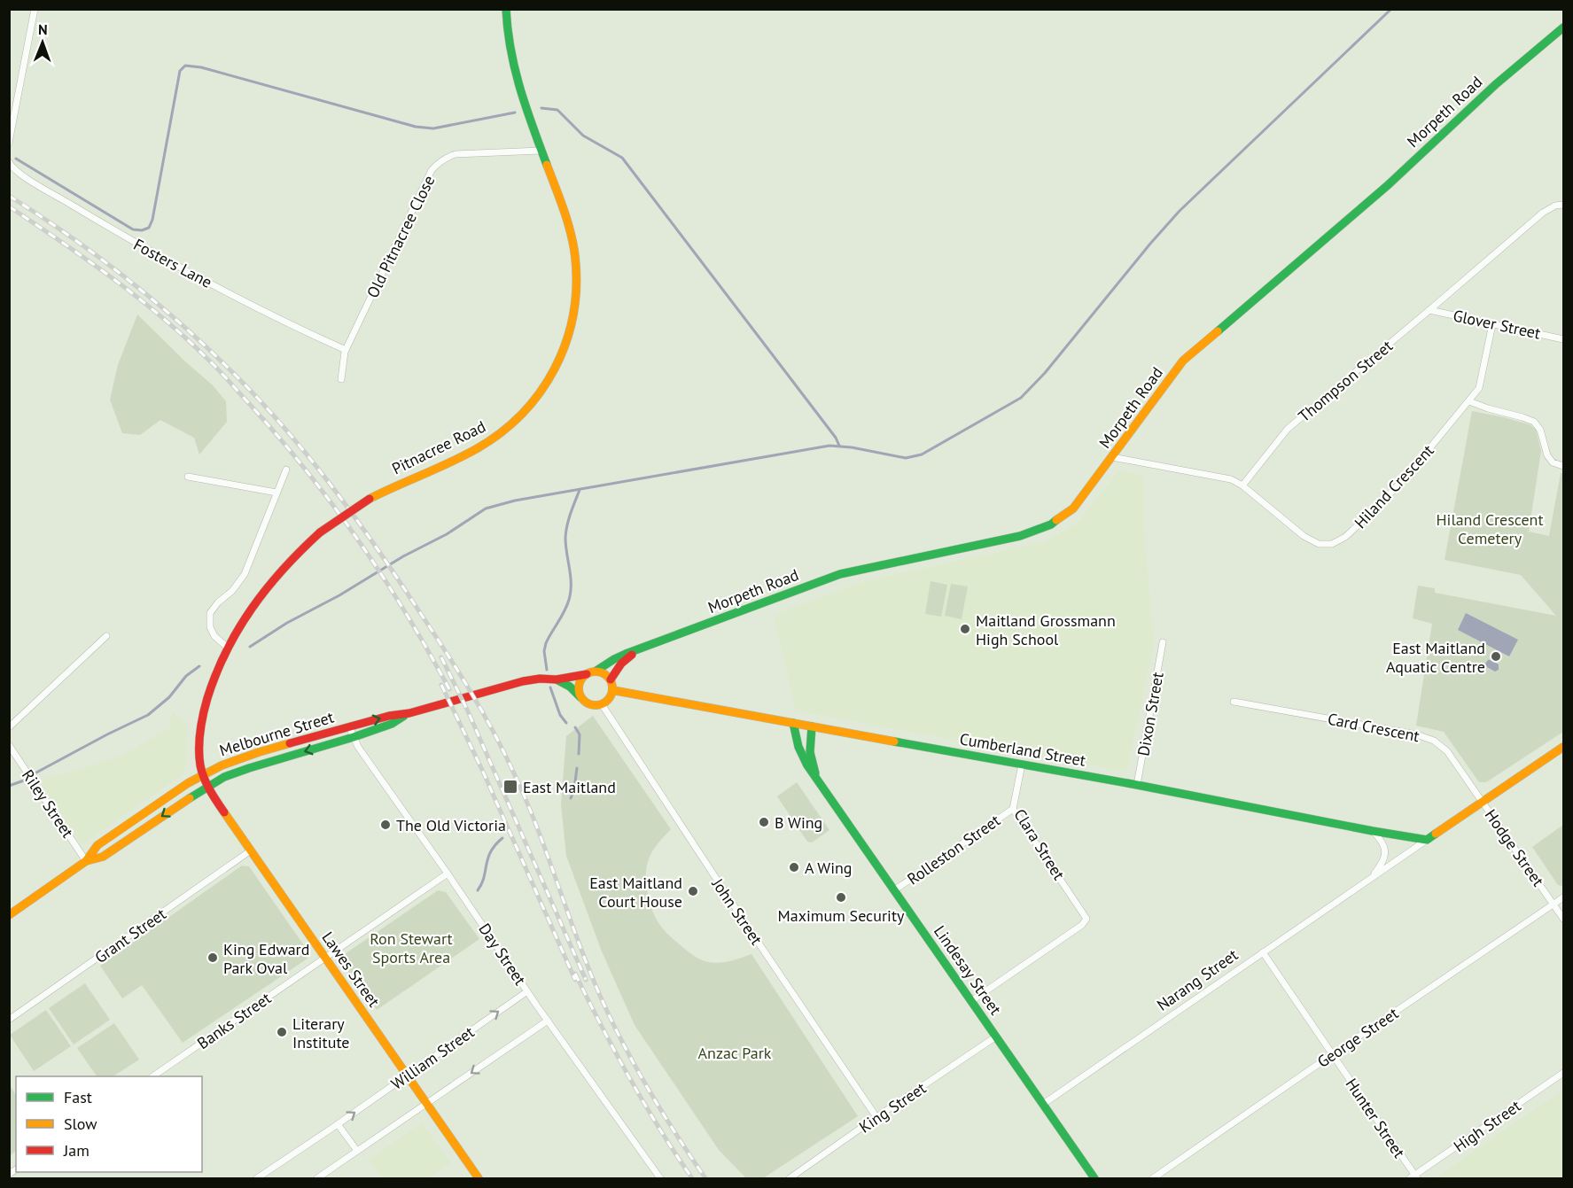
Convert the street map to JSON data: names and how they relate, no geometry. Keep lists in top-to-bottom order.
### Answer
{
  "streets": {
    "main road": [
      "Morpeth Road",
      "Pitnacree Road",
      "Melbourne Street",
      "Cumberland Street",
      "Lawes Street",
      "Lindesay Street",
      "Narang Street"
    ],
    "street": [
      "Old Pitnacree Close",
      "Fosters Lane",
      "Glover Street",
      "Thompson Street",
      "Hiland Crescent",
      "Dixon Street",
      "Card Crescent",
      "Riley Street",
      "Clara Street",
      "Hodge Street",
      "Rolleston Street",
      "John Street",
      "Grant Street",
      "Day Street",
      "Banks Street",
      "George Street",
      "William Street",
      "King Street",
      "Hunter Street",
      "High Street"
    ]
  },
  "crossings": [
    ["Morpeth Road", "Melbourne Street"],
    ["Morpeth Road", "Cumberland Street"],
    ["Morpeth Road", "John Street"],
    ["Old Pitnacree Close", "Fosters Lane"],
    ["Old Pitnacree Close", "Pitnacree Road"],
    ["Glover Street", "Thompson Street"],
    ["Glover Street", "Hiland Crescent"],
    ["Thompson Street", "Hiland Crescent"],
    ["Pitnacree Road", "Melbourne Street"],
    ["Pitnacree Road", "Lawes Street"],
    ["Dixon Street", "Cumberland Street"],
    ["Card Crescent", "Hodge Street"],
    ["Card Crescent", "Narang Street"],
    ["Melbourne Street", "Cumberland Street"],
    ["Melbourne Street", "Riley Street"],
    ["Melbourne Street", "John Street"],
    ["Melbourne Street", "Day Street"],
    ["Melbourne Street", "Lawes Street"],
    ["Cumberland Street", "Clara Street"],
    ["Cumberland Street", "John Street"],
    ["Cumberland Street", "Lindesay Street"],
    ["Cumberland Street", "Narang Street"],
    ["Clara Street", "Rolleston Street"],
    ["Clara Street", "Lindesay Street"],
    ["Hodge Street", "Narang Street"],
    ["Hodge Street", "George Street"],
    ["Rolleston Street", "Lindesay Street"],
    ["John Street", "King Street"],
    ["Grant Street", "Lawes Street"],
    ["Day Street", "Banks Street"],
    ["Day Street", "William Street"],
    ["Lawes Street", "Banks Street"],
    ["Lawes Street", "William Street"],
    ["Lindesay Street", "Narang Street"],
    ["Lindesay Street", "King Street"],
    ["Narang Street", "Hunter Street"],
    ["George Street", "Hunter Street"],
    ["Hunter Street", "High Street"]
  ],
  "parks": ["Hiland Crescent Cemetery", "Ron Stewart Sports Area", "Anzac Park"],
  "places": {
    "other": [
      "Maitland Grossmann High School",
      "East Maitland Aquatic Centre",
      "B Wing",
      "The Old Victoria",
      "A Wing",
      "East Maitland Court House",
      "Maximum Security",
      "King Edward Park Oval",
      "Literary Institute"
    ],
    "transit": ["East Maitland"]
  },
  "legend": ["Fast", "Slow", "Jam"],
  "north": "top"
}
